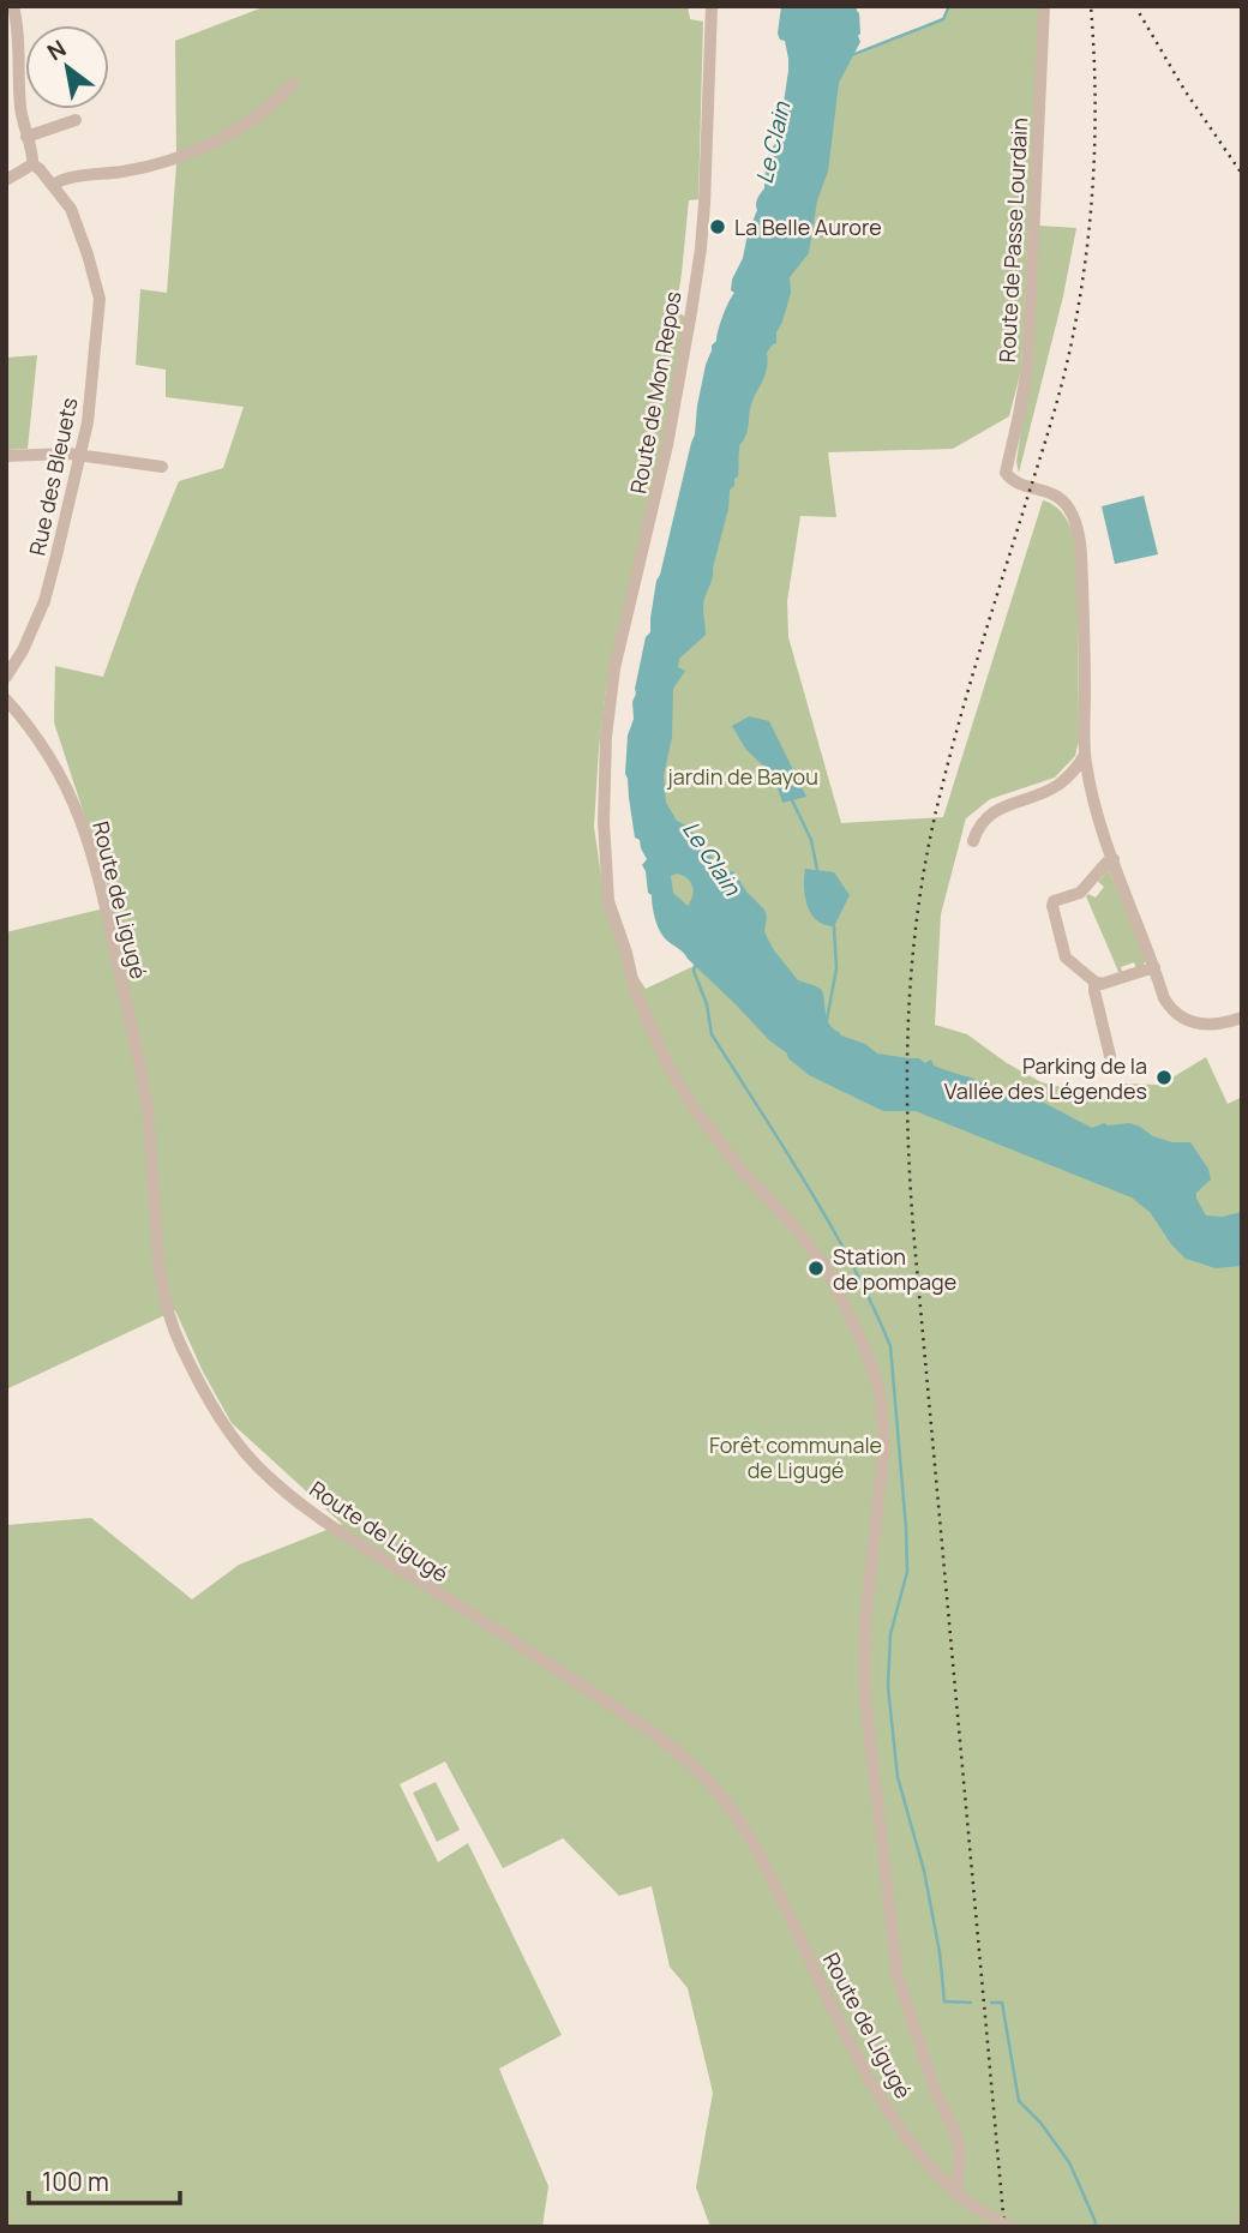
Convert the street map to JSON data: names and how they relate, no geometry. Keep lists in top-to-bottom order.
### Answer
{
  "streets": {
    "street": [
      "Route de Passe Lourdain",
      "Route de Mon Repos",
      "Rue des Bleuets",
      "Route de Ligugé"
    ]
  },
  "water": ["Le Clain"],
  "parks": ["jardin de Bayou", "Forêt communale de Ligugé"],
  "places": ["La Belle Aurore", "Parking de la Vallée des Légendes", "Station de pompage"],
  "scale_bar": "100 m",
  "north": "top left"
}
